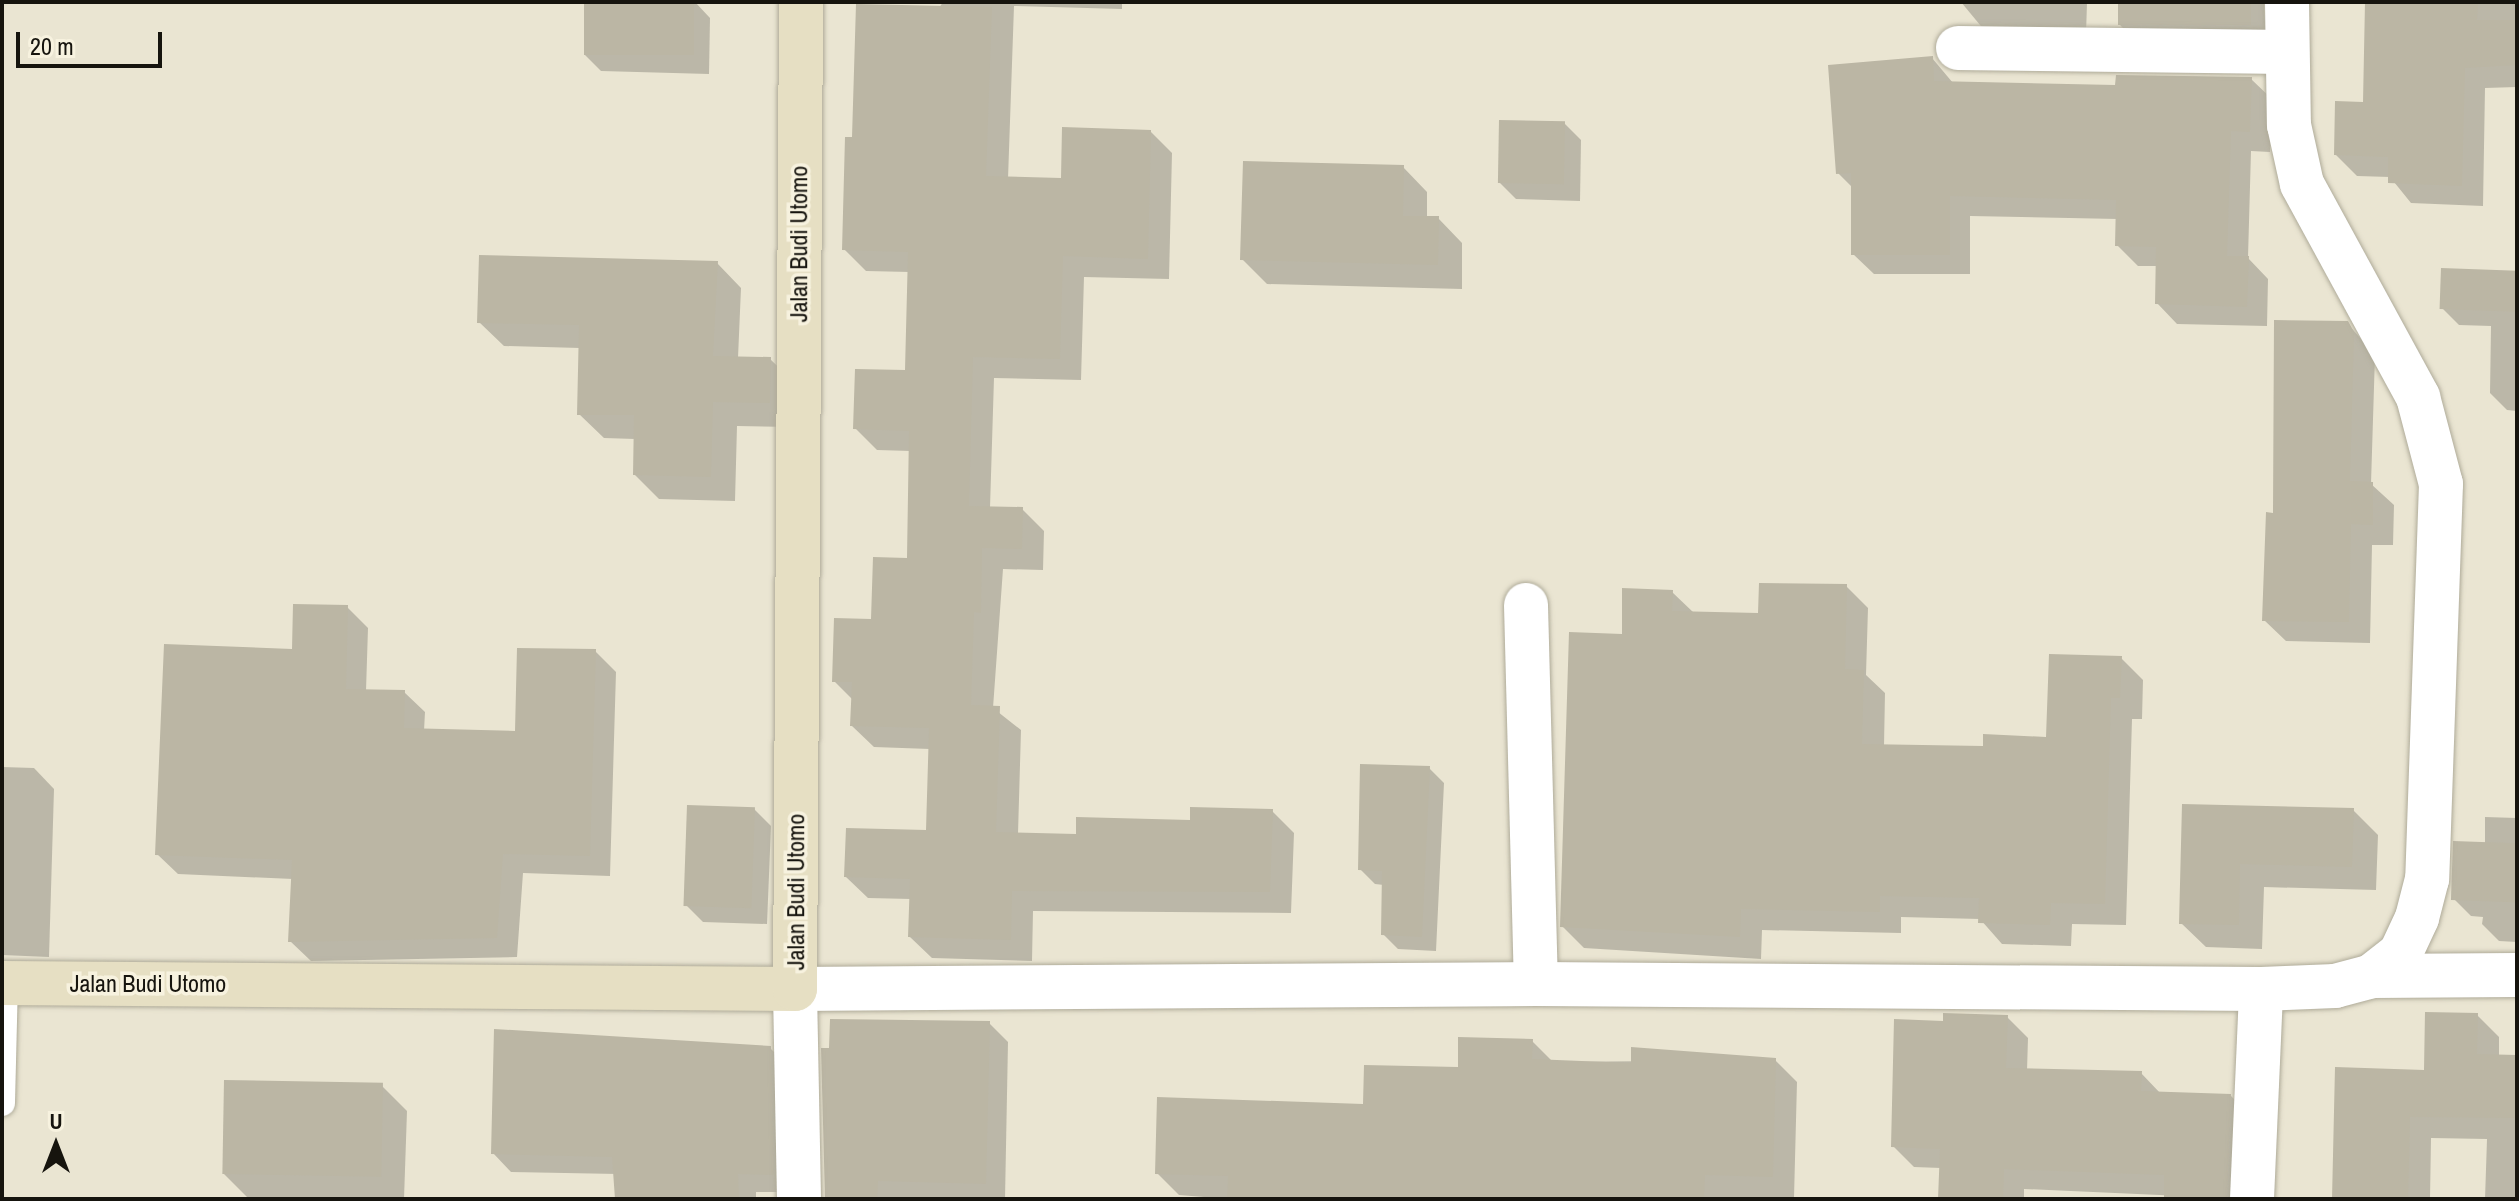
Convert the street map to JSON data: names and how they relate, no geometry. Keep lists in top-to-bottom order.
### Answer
{
  "streets": {
    "street": ["Jalan Budi Utomo"]
  },
  "scale_bar": "20 m",
  "north": "top"
}
